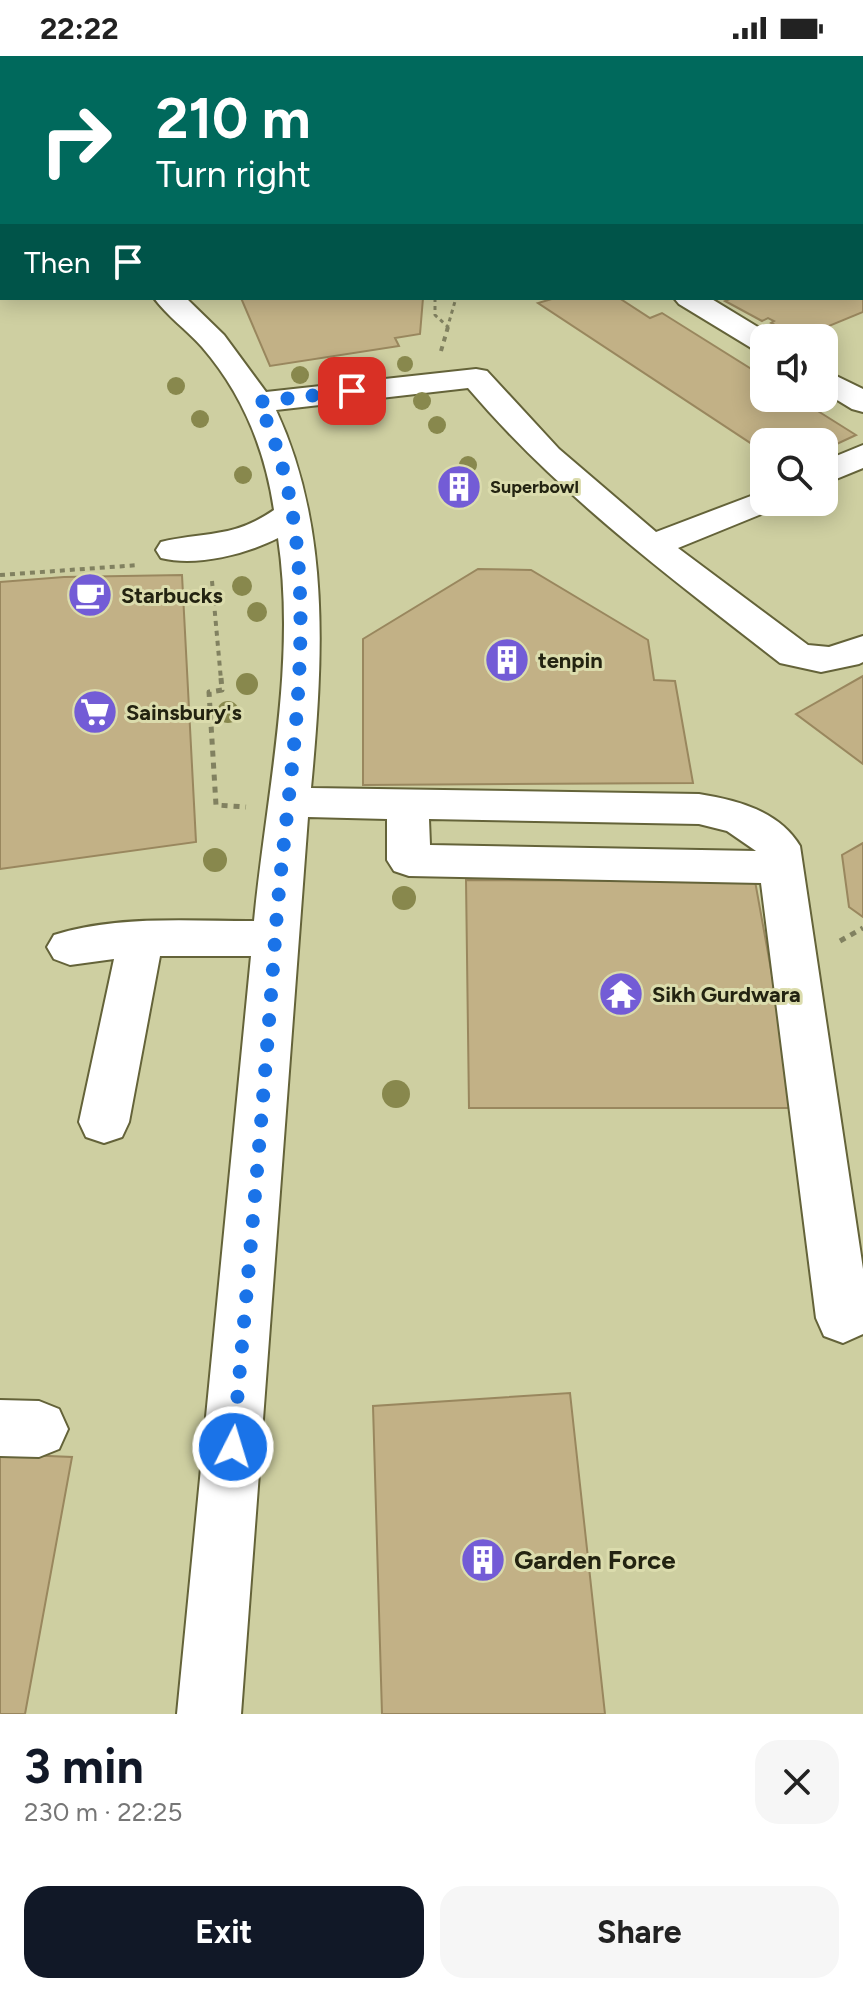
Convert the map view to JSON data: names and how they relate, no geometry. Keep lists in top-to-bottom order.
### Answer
{
  "places": {
    "building": ["Superbowl", "tenpin", "Garden Force"],
    "cafe": ["Starbucks"],
    "supermarket": ["Sainsbury's"],
    "temple": ["Sikh Gurdwara"]
  },
  "page": {
    "status": "22:22",
    "turn": ["210 m", "Turn right"],
    "then": "Then",
    "heading": ["3 min", "230 m · 22:25"],
    "buttons": ["Exit", "Share"]
  }
}
